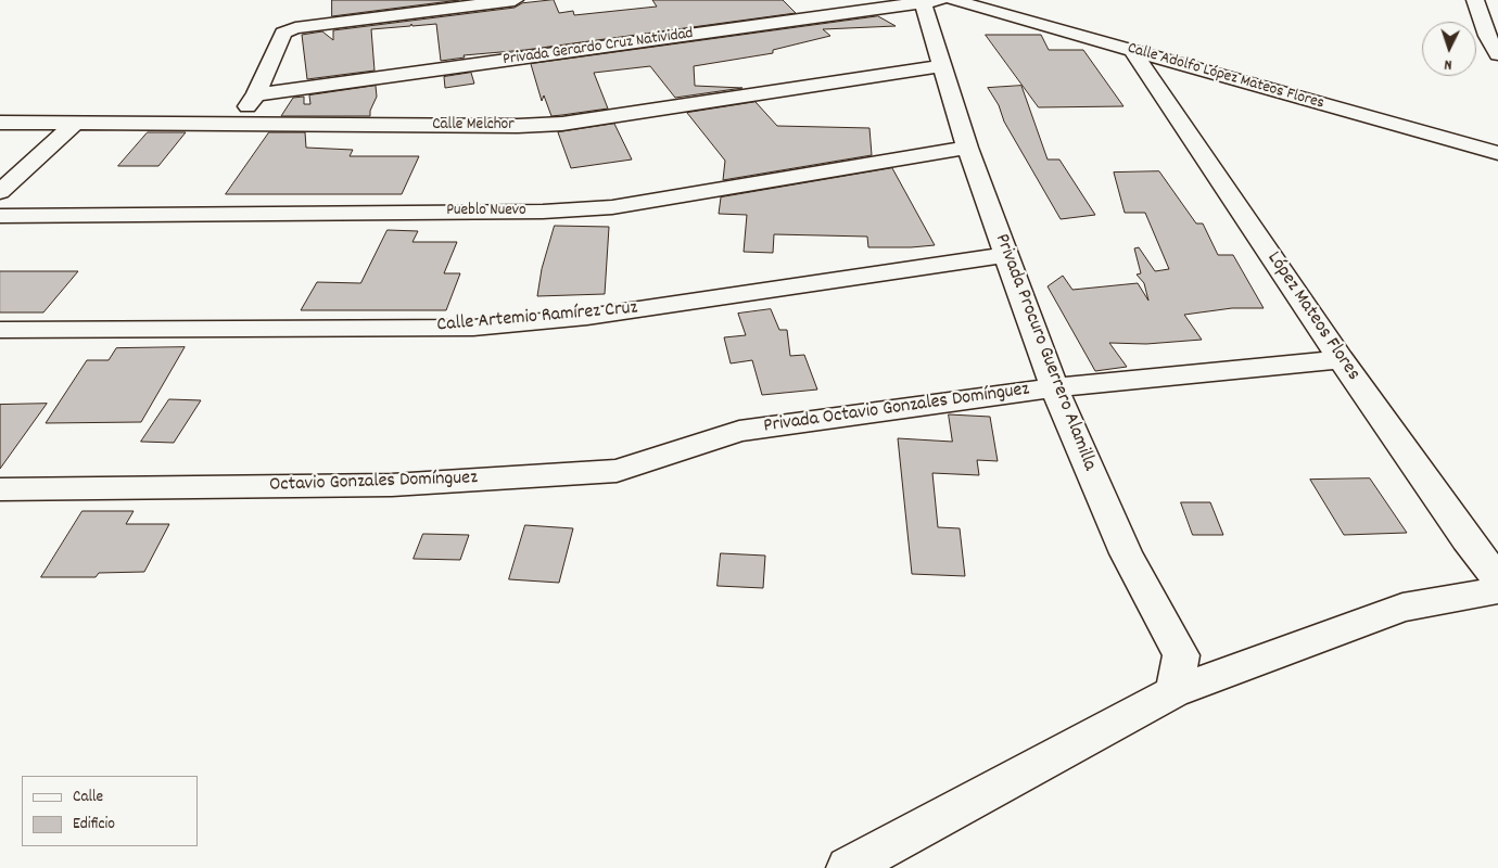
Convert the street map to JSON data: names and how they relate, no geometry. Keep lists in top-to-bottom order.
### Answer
{
  "streets": {
    "street": [
      "Privada Gerardo Cruz Natividad",
      "Calle Adolfo López Mateos Flores",
      "Calle Melchor",
      "Pueblo Nuevo",
      "López Mateos Flores",
      "Calle Artemio Ramírez Cruz",
      "Privada Procuro Guerrero Alamilla",
      "Privada Octavio Gonzales Domínguez",
      "Octavio Gonzales Domínguez"
    ]
  },
  "crossings": [
    ["Privada Gerardo Cruz Natividad", "Privada Procuro Guerrero Alamilla"],
    ["Calle Adolfo López Mateos Flores", "López Mateos Flores"],
    ["Calle Melchor", "Privada Procuro Guerrero Alamilla"],
    ["Pueblo Nuevo", "Privada Procuro Guerrero Alamilla"],
    ["López Mateos Flores", "Privada Octavio Gonzales Domínguez"],
    ["Calle Artemio Ramírez Cruz", "Privada Procuro Guerrero Alamilla"],
    ["Privada Procuro Guerrero Alamilla", "Privada Octavio Gonzales Domínguez"],
    ["Privada Octavio Gonzales Domínguez", "Octavio Gonzales Domínguez"]
  ],
  "legend": ["Calle", "Edificio"],
  "north": "bottom"
}
